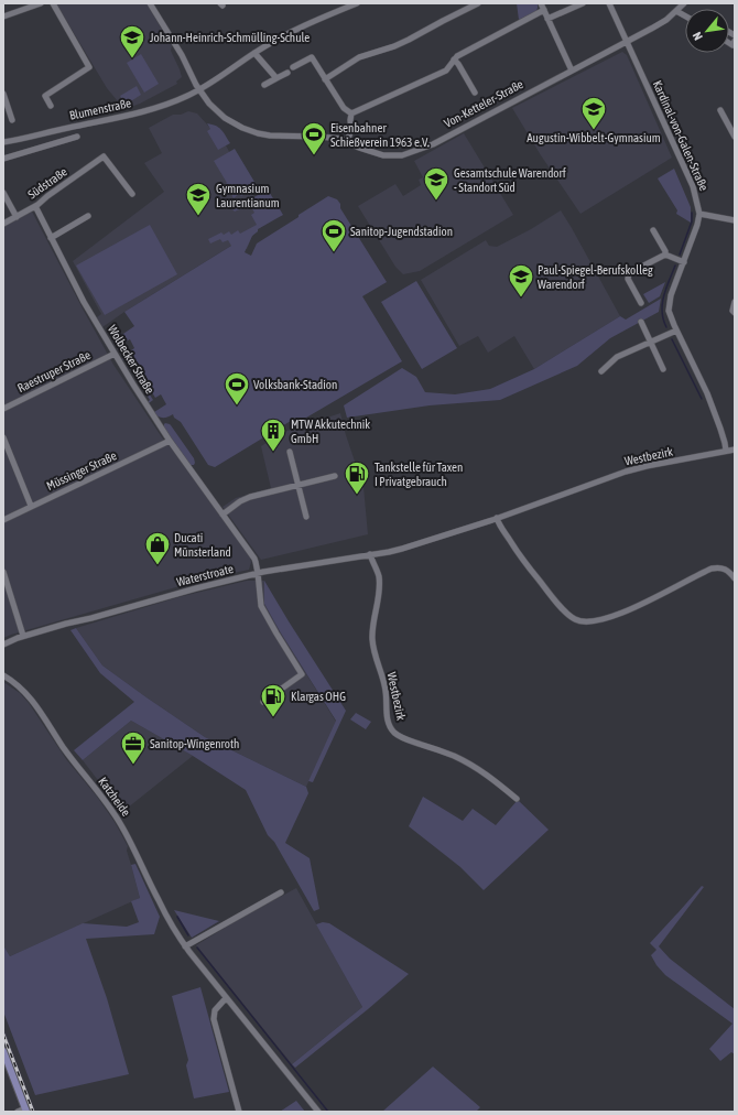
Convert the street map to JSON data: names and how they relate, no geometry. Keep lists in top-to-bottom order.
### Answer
{
  "streets": {
    "street": [
      "Von-Ketteler-Straße",
      "Blumenstraße",
      "Kardinal-von-Galen-Straße",
      "Südstraße",
      "Wolbecker Straße",
      "Raestruper Straße",
      "Westbezirk",
      "Müssinger Straße",
      "Waterstroate",
      "Katzheide"
    ]
  },
  "crossings": [
    ["Von-Ketteler-Straße", "Blumenstraße"],
    ["Von-Ketteler-Straße", "Kardinal-von-Galen-Straße"],
    ["Südstraße", "Wolbecker Straße"],
    ["Wolbecker Straße", "Raestruper Straße"],
    ["Wolbecker Straße", "Westbezirk"],
    ["Wolbecker Straße", "Müssinger Straße"],
    ["Wolbecker Straße", "Waterstroate"],
    ["Westbezirk", "Waterstroate"]
  ],
  "places": {
    "school or university": [
      "Johann-Heinrich-Schmülling-Schule",
      "Augustin-Wibbelt-Gymnasium",
      "Gesamtschule Warendorf - Standort Süd",
      "Gymnasium Laurentianum",
      "Paul-Spiegel-Berufskolleg Warendorf"
    ],
    "sports": ["Eisenbahner Schießverein 1963 e.V.", "Sanitop-Jugendstadion", "Volksbank-Stadion"],
    "building": ["MTW Akkutechnik GmbH"],
    "fuel station": ["Tankstelle für Taxen I Privatgebrauch", "Klargas OHG"],
    "shop": ["Ducati Münsterland"],
    "office": ["Sanitop-Wingenroth"]
  },
  "north": "bottom left"
}
